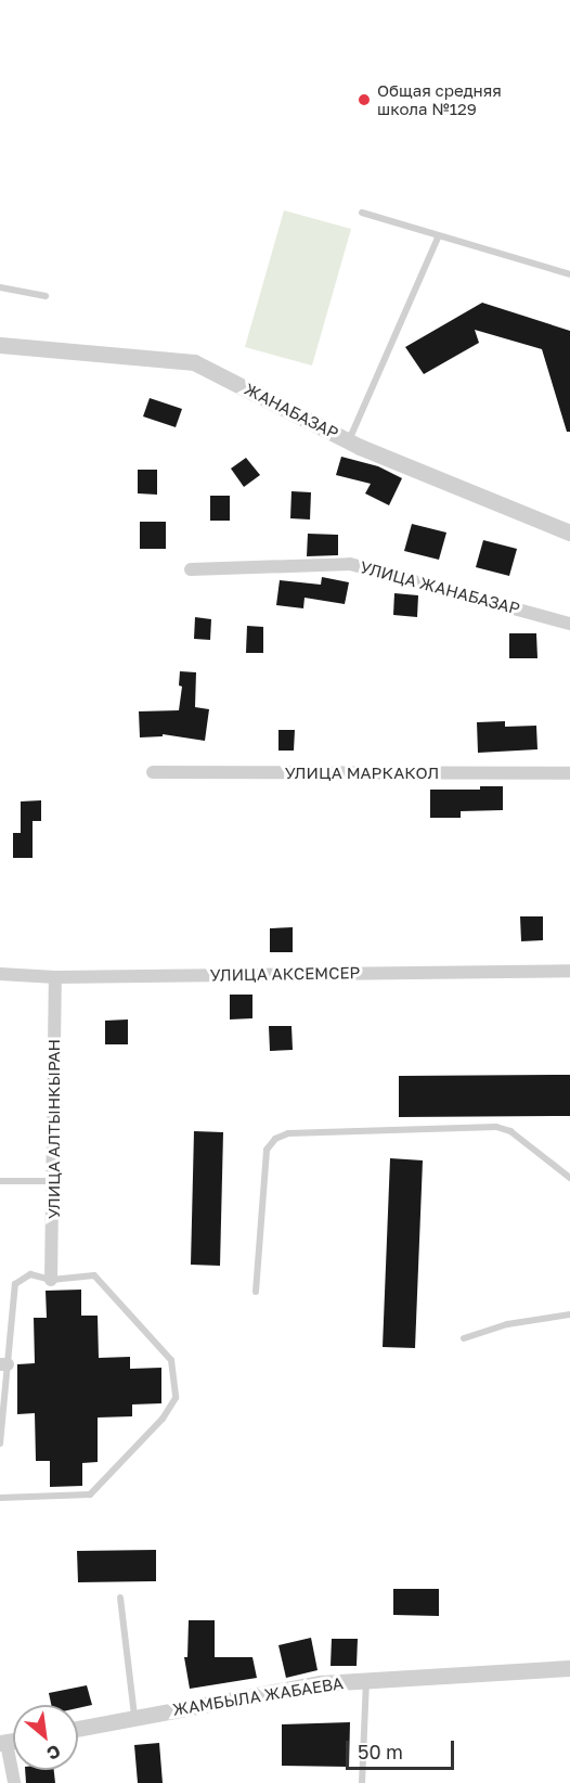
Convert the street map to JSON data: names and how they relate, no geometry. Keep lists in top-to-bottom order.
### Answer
{
  "streets": {
    "street": [
      "ЖАНАБАЗАР",
      "УЛИЦА ЖАНАБАЗАР",
      "УЛИЦА МАРКАКОЛ",
      "УЛИЦА АКСЕМСЕР",
      "УЛИЦА АЛТЫНКЫРАН",
      "ЖАМБЫЛА ЖАБАЕВА"
    ]
  },
  "crossings": [
    ["УЛИЦА АКСЕМСЕР", "УЛИЦА АЛТЫНКЫРАН"]
  ],
  "places": ["Общая средняя школа №129"],
  "scale_bar": "50 m",
  "north": "bottom right"
}
